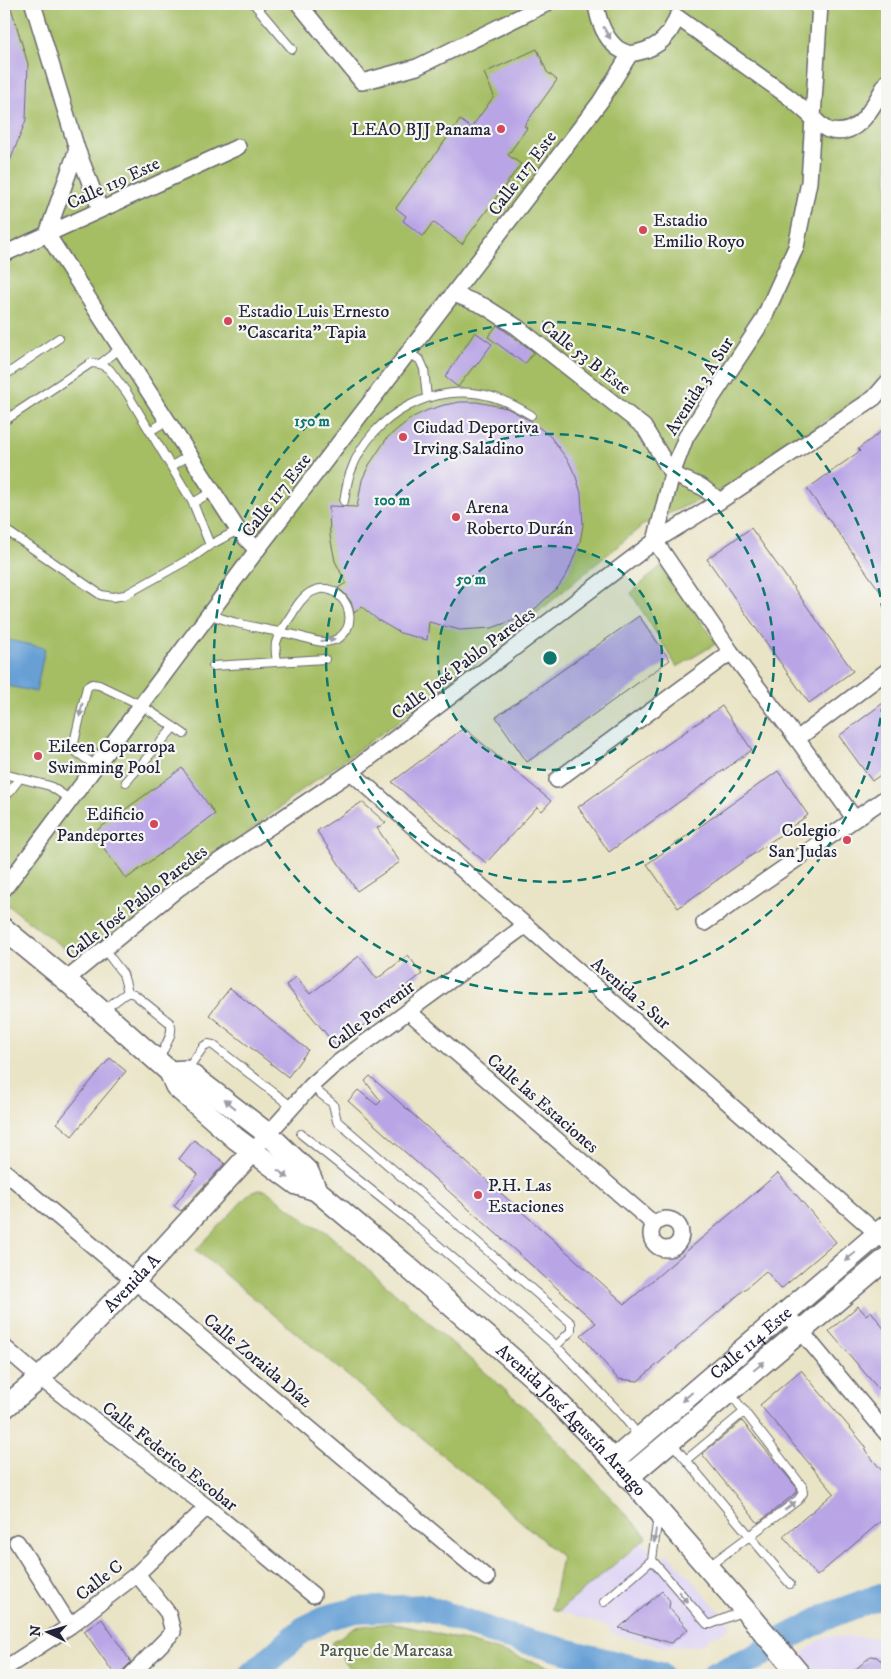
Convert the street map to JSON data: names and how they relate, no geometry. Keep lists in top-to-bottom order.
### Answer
{
  "streets": {
    "main road": ["Avenida A", "Calle 114 Este", "Avenida José Agustín Arango"],
    "street": [
      "Calle 117 Este",
      "Calle 119 Este",
      "Calle 53 B Este",
      "Avenida 3 A Sur",
      "Calle José Pablo Paredes",
      "Avenida 2 Sur",
      "Calle Porvenir",
      "Calle las Estaciones",
      "Calle Zoraida Díaz",
      "Calle Federico Escobar",
      "Calle C"
    ]
  },
  "crossings": [
    ["Calle 117 Este", "Calle 53 B Este"],
    ["Calle 53 B Este", "Avenida 3 A Sur"],
    ["Avenida 3 A Sur", "Calle José Pablo Paredes"],
    ["Calle José Pablo Paredes", "Avenida 2 Sur"],
    ["Calle José Pablo Paredes", "Avenida José Agustín Arango"],
    ["Avenida 2 Sur", "Calle Porvenir"],
    ["Avenida 2 Sur", "Calle 114 Este"],
    ["Calle Porvenir", "Calle las Estaciones"],
    ["Calle Porvenir", "Avenida A"],
    ["Calle Porvenir", "Avenida José Agustín Arango"],
    ["Avenida A", "Calle Zoraida Díaz"],
    ["Avenida A", "Avenida José Agustín Arango"],
    ["Avenida A", "Calle Federico Escobar"],
    ["Calle 114 Este", "Avenida José Agustín Arango"],
    ["Calle Federico Escobar", "Calle C"]
  ],
  "parks": ["Parque de Marcasa"],
  "places": [
    "LEAO BJJ Panama",
    "Estadio Emilio Royo",
    "Estadio Luis Ernesto \"Cascarita\" Tapia",
    "Ciudad Deportiva Irving Saladino",
    "Arena Roberto Durán",
    "Eileen Coparropa Swimming Pool",
    "Edificio Pandeportes",
    "Colegio San Judas",
    "P.H. Las Estaciones"
  ],
  "north": "left",
  "rings": ["150 m", "100 m", "50 m"]
}
